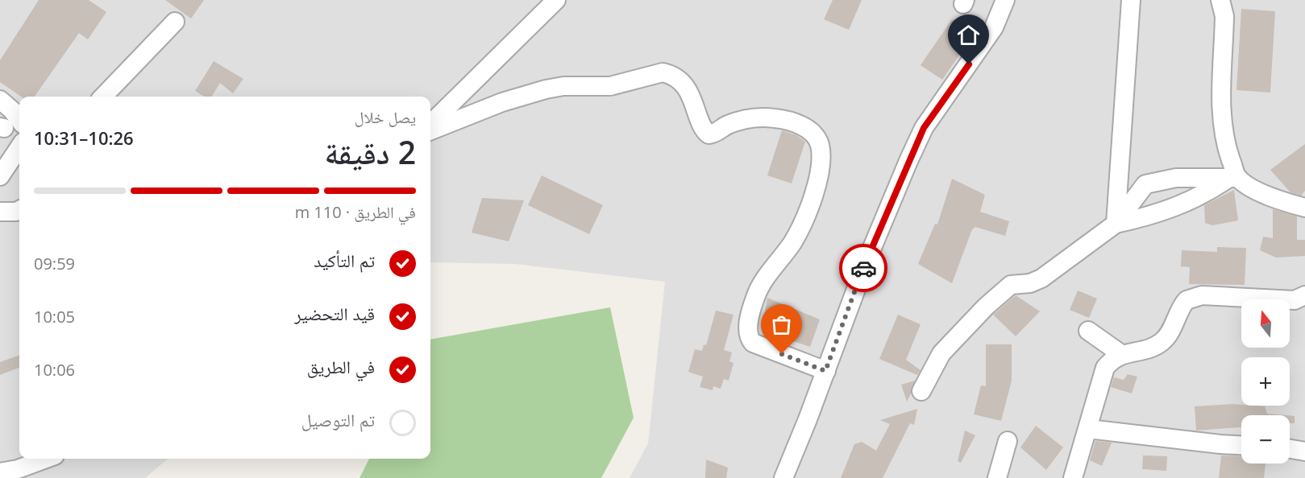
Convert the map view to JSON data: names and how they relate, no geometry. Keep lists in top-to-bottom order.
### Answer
{
  "north": "top",
  "page": {
    "heading": ["2 دقيقة", "يصل خلال", "10:26–10:31"],
    "bar": "في الطريق · 110 m",
    "list": [
      ["تم التأكيد", "09:59"],
      ["قيد التحضير", "10:05"],
      ["في الطريق", "10:06"],
      "تم التوصيل"
    ],
    "map_buttons": ["+", "−"]
  }
}
